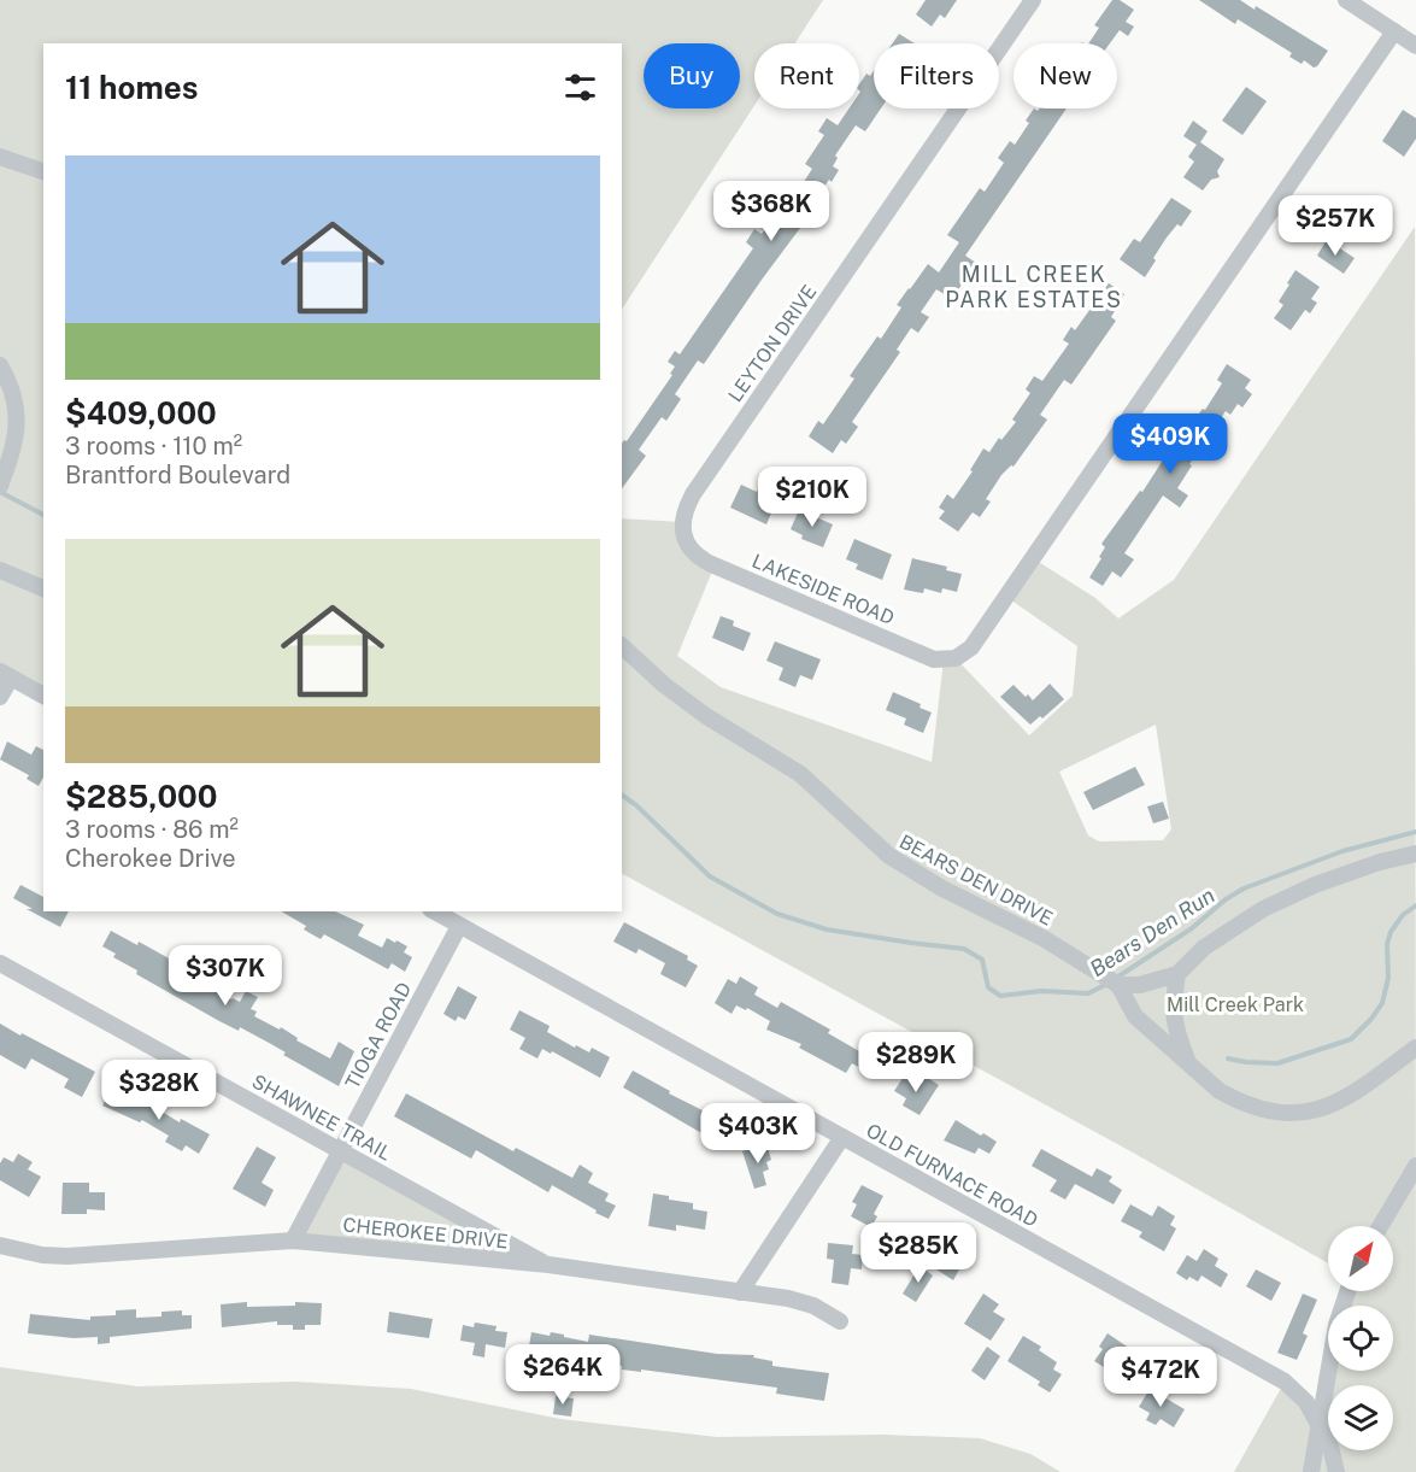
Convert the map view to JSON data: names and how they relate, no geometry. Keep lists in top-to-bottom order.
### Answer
{
  "streets": {
    "street": [
      "LEYTON DRIVE",
      "LAKESIDE ROAD",
      "BEARS DEN DRIVE",
      "TIOGA ROAD",
      "SHAWNEE TRAIL",
      "OLD FURNACE ROAD",
      "CHEROKEE DRIVE"
    ]
  },
  "crossings": [
    ["LEYTON DRIVE", "LAKESIDE ROAD"],
    ["TIOGA ROAD", "SHAWNEE TRAIL"],
    ["TIOGA ROAD", "OLD FURNACE ROAD"],
    ["TIOGA ROAD", "CHEROKEE DRIVE"],
    ["SHAWNEE TRAIL", "CHEROKEE DRIVE"]
  ],
  "districts": ["MILL CREEK PARK ESTATES"],
  "water": ["Bears Den Run"],
  "parks": ["Mill Creek Park"],
  "north": "top right",
  "page": {
    "chip": [
      "Buy",
      "Rent",
      "Filters",
      "New"
    ],
    "heading": "11 homes",
    "list": [
      {
        "name": "$409,000",
        "note": "3 rooms · 110 m² · Brantford Boulevard"
      },
      {
        "name": "$285,000",
        "note": "3 rooms · 86 m² · Cherokee Drive"
      }
    ],
    "price": [
      "$368K",
      "$257K",
      "$409K",
      "$210K",
      "$307K",
      "$289K",
      "$328K",
      "$403K",
      "$285K",
      "$264K",
      "$472K"
    ]
  }
}
